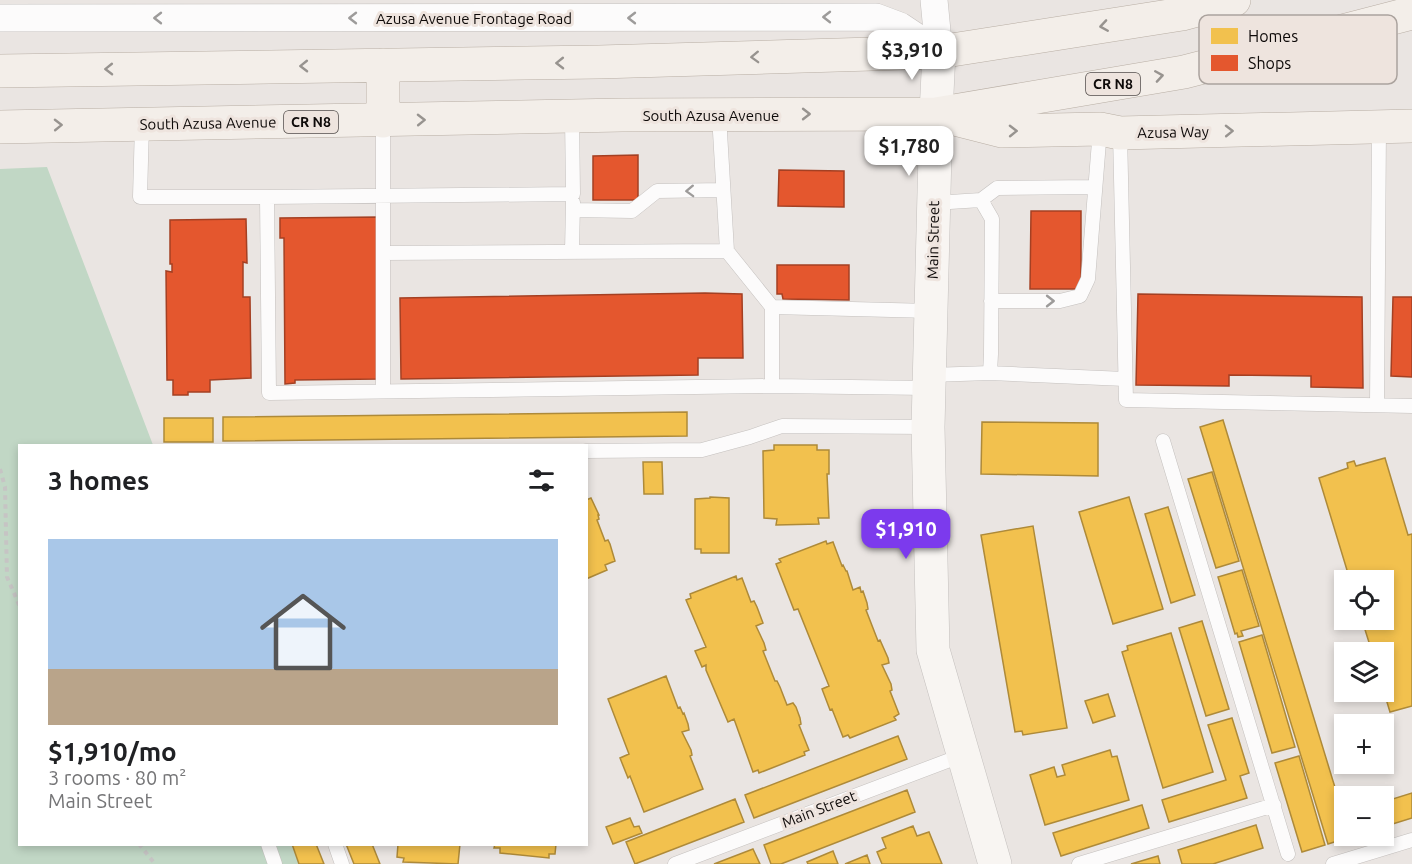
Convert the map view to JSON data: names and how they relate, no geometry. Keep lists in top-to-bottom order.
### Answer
{
  "streets": {
    "main road": ["CR N8", "South Azusa Avenue", "Azusa Way"],
    "street": ["Azusa Avenue Frontage Road", "Main Street"]
  },
  "crossings": [
    ["Azusa Avenue Frontage Road", "Main Street"],
    ["South Azusa Avenue", "Azusa Way"],
    ["South Azusa Avenue", "Main Street"],
    ["Azusa Way", "Main Street"]
  ],
  "one_way": ["Azusa Avenue Frontage Road"],
  "legend": ["Homes", "Shops"],
  "page": {
    "price": ["$3,910", "$1,780", "$1,910"],
    "heading": "3 homes",
    "list": [
      {
        "name": "$1,910/mo",
        "note": "3 rooms · 80 m² · Main Street"
      }
    ],
    "map_buttons": ["+", "−"]
  }
}
